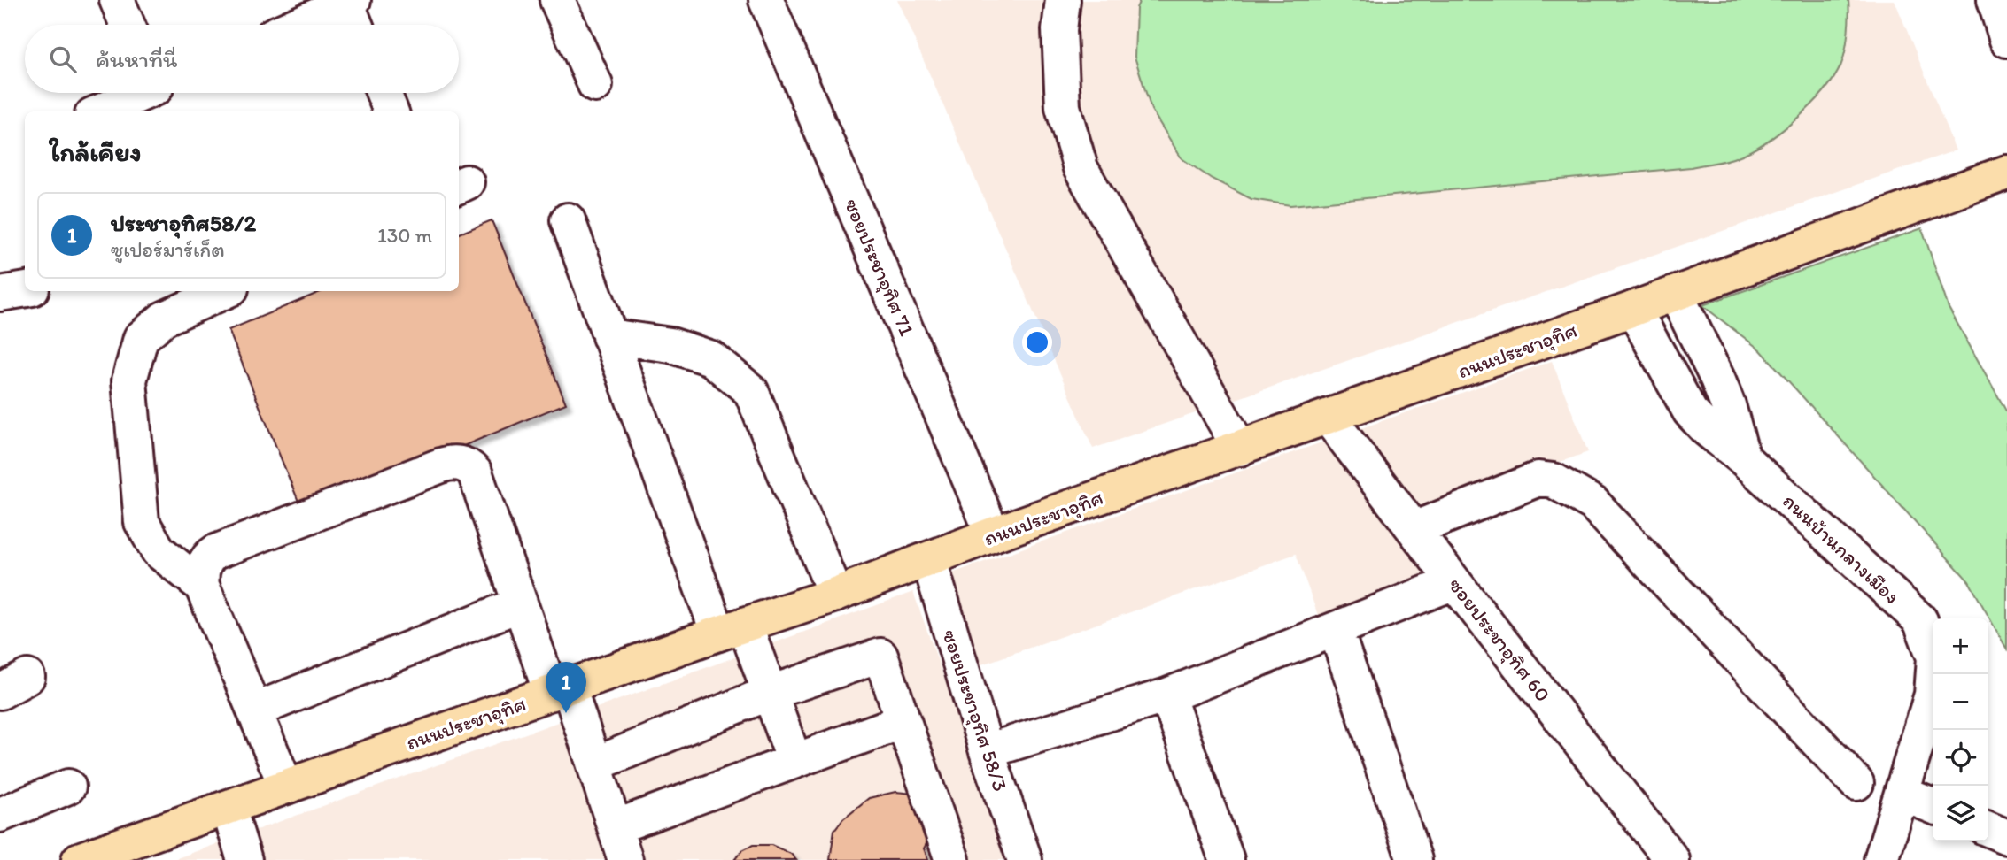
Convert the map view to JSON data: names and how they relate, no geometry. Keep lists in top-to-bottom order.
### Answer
{
  "streets": {
    "main road": ["ถนนประชาอุทิศ"],
    "street": [
      "ซอยประชาอุทิศ 71",
      "ถนนบ้านกลางเมือง",
      "ซอยประชาอุทิศ 60",
      "ซอยประชาอุทิศ 58/3"
    ]
  },
  "crossings": [
    ["ซอยประชาอุทิศ 71", "ถนนประชาอุทิศ"],
    ["ถนนประชาอุทิศ", "ถนนบ้านกลางเมือง"],
    ["ถนนประชาอุทิศ", "ซอยประชาอุทิศ 60"],
    ["ถนนประชาอุทิศ", "ซอยประชาอุทิศ 58/3"]
  ],
  "page": {
    "search": "ค้นหาที่นี่",
    "heading": "ใกล้เคียง",
    "list": [
      {
        "mark": "1",
        "name": "ประชาอุทิศ58/2",
        "note": "ซูเปอร์มาร์เก็ต",
        "value": "130 m"
      }
    ],
    "map_buttons": ["+", "−"],
    "pins": "1"
  }
}
